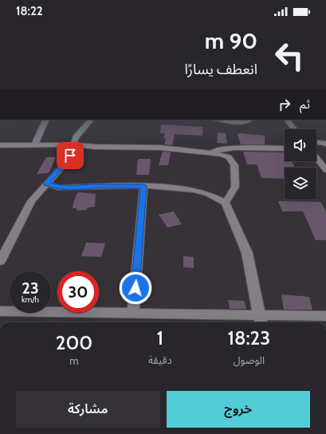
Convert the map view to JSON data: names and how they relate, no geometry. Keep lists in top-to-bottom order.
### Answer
{
  "page": {
    "status": "18:22",
    "turn": ["90 m", "انعطف يسارًا"],
    "then": "ثم",
    "speed": "23 km/h",
    "limit": "30",
    "eta": [
      "18:23",
      "الوصول",
      "1",
      "دقيقة",
      "200",
      "m"
    ],
    "buttons": ["خروج", "مشاركة"]
  }
}
